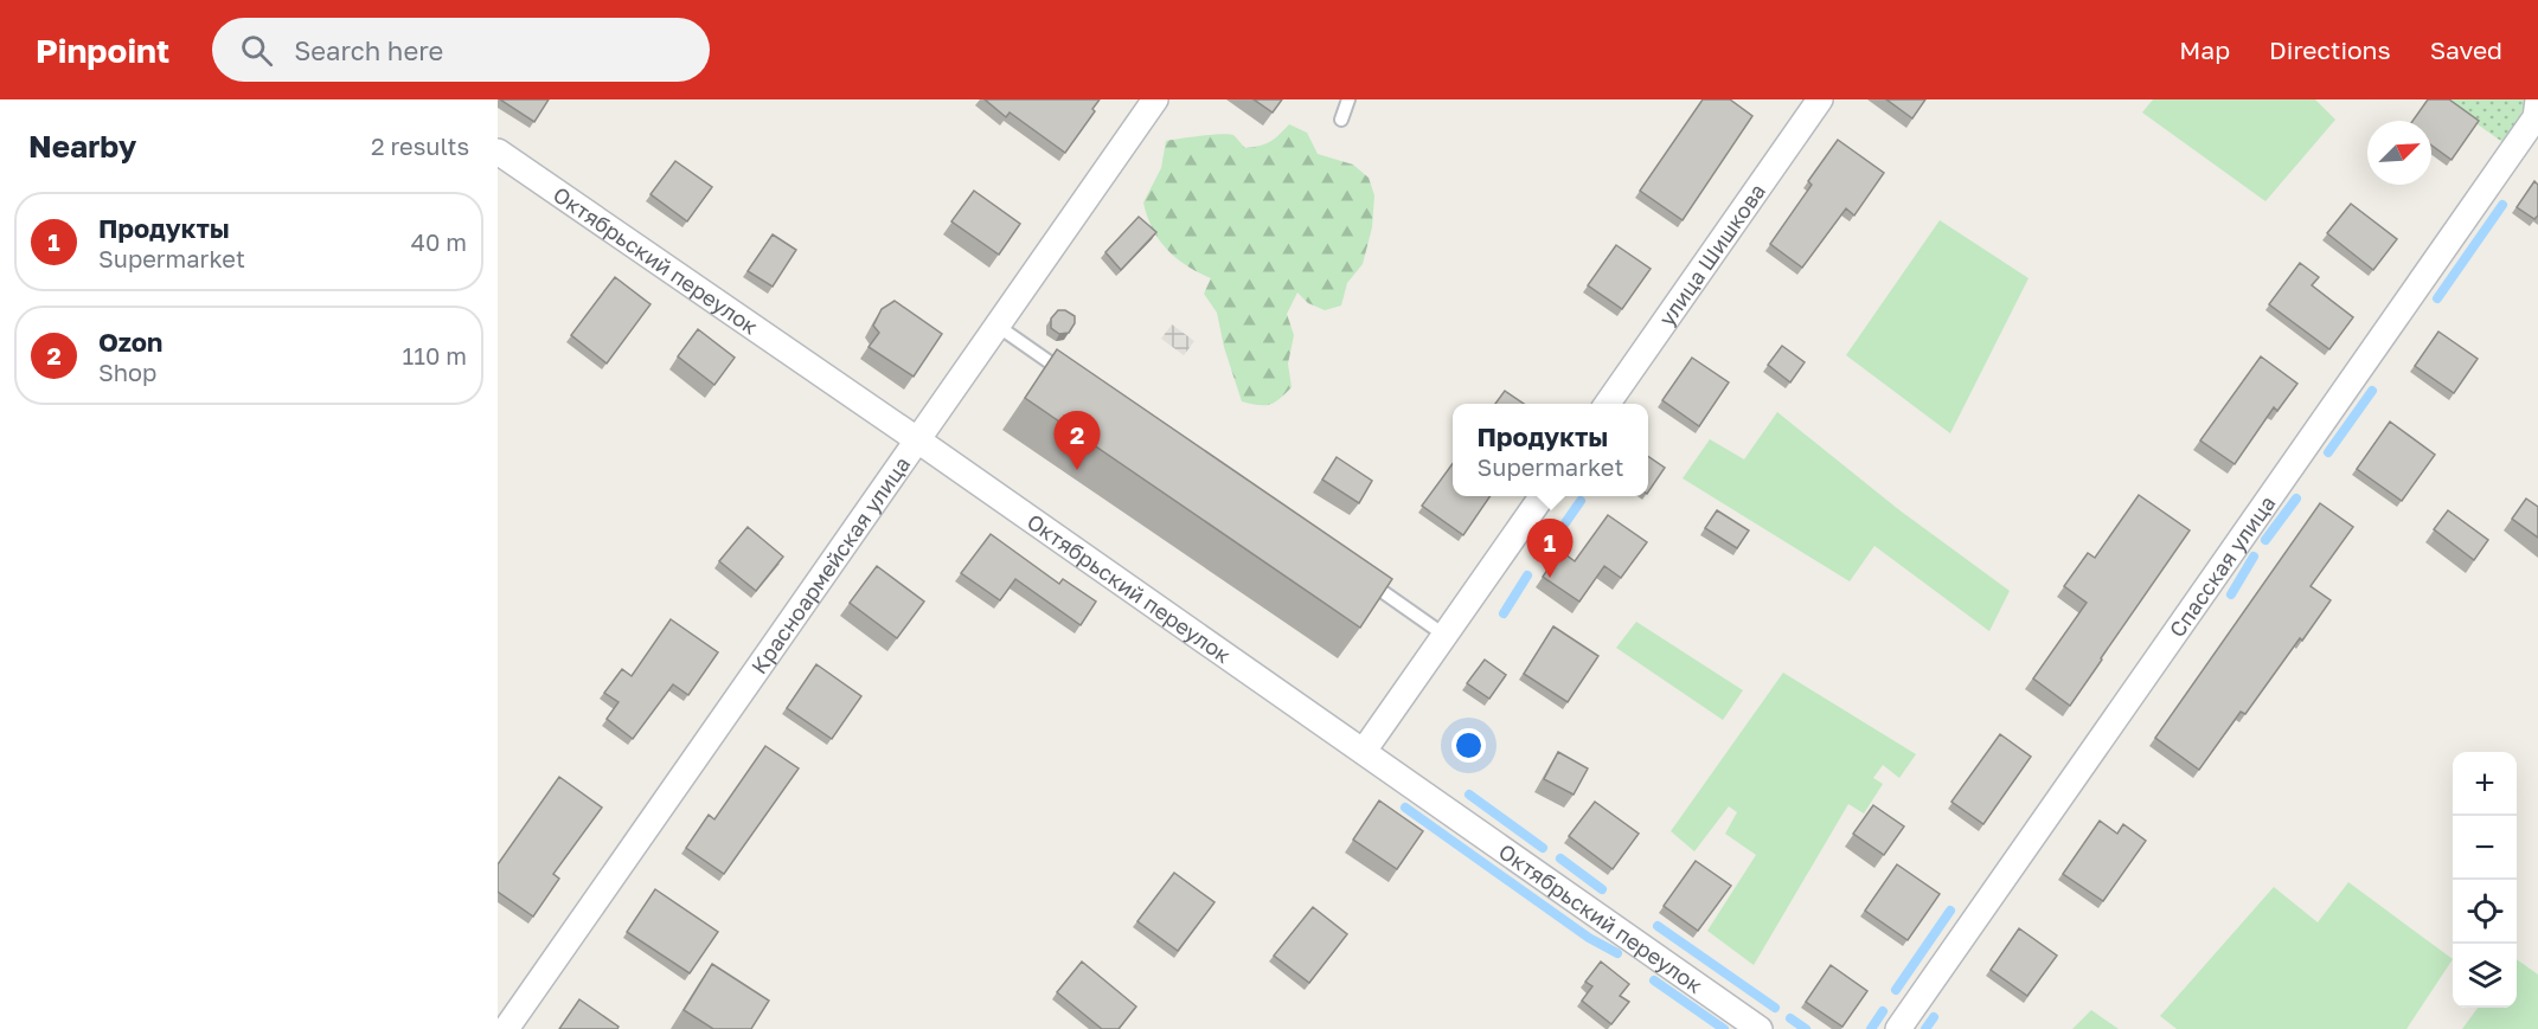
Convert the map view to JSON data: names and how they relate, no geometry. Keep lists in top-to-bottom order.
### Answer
{
  "streets": {
    "street": [
      "улица Шишкова",
      "Октябрьский переулок",
      "Красноармейская улица",
      "Спасская улица"
    ]
  },
  "crossings": [
    ["Октябрьский переулок", "Красноармейская улица"]
  ],
  "north": "top right",
  "page": {
    "header": "Pinpoint",
    "search": "Search here",
    "nav": ["Map", "Directions", "Saved"],
    "heading": ["Nearby", "2 results"],
    "list": [
      {
        "mark": "1",
        "name": "Продукты",
        "note": "Supermarket",
        "value": "40 m"
      },
      {
        "mark": "2",
        "name": "Ozon",
        "note": "Shop",
        "value": "110 m"
      }
    ],
    "popup": ["Продукты", "Supermarket"],
    "pins": ["2", "1"],
    "map_buttons": ["+", "−"]
  }
}
